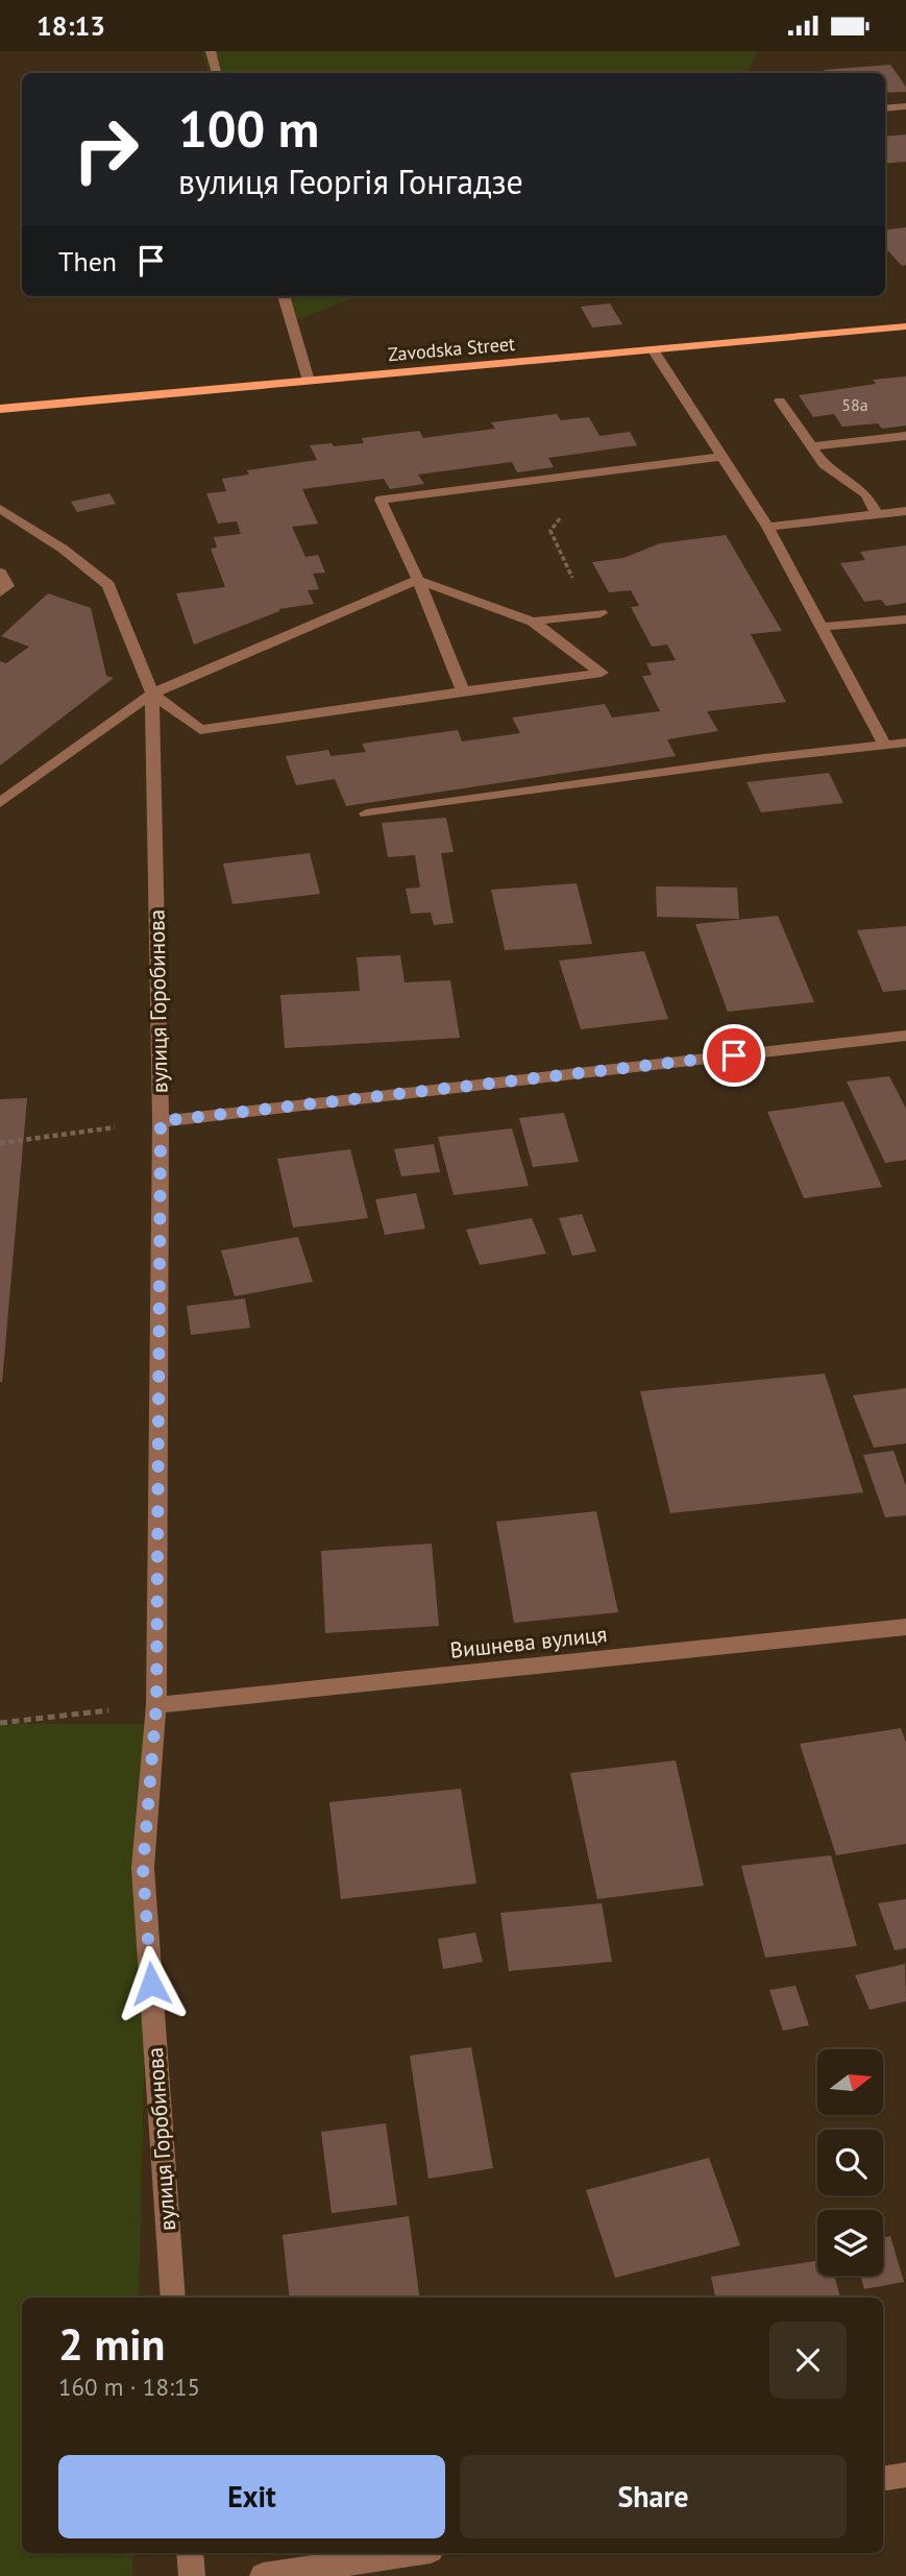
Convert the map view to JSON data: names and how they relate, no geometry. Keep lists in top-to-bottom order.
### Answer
{
  "streets": {
    "main road": ["Zavodska Street"],
    "street": ["вулиця Горобинова", "Вишнева вулиця"]
  },
  "crossings": [
    ["вулиця Горобинова", "Вишнева вулиця"]
  ],
  "house_numbers": ["58а"],
  "north": "right",
  "page": {
    "status": "18:13",
    "turn": ["100 m", "вулиця Георгія Гонгадзе"],
    "then": "Then",
    "heading": ["2 min", "160 m · 18:15"],
    "buttons": ["Exit", "Share"]
  }
}
